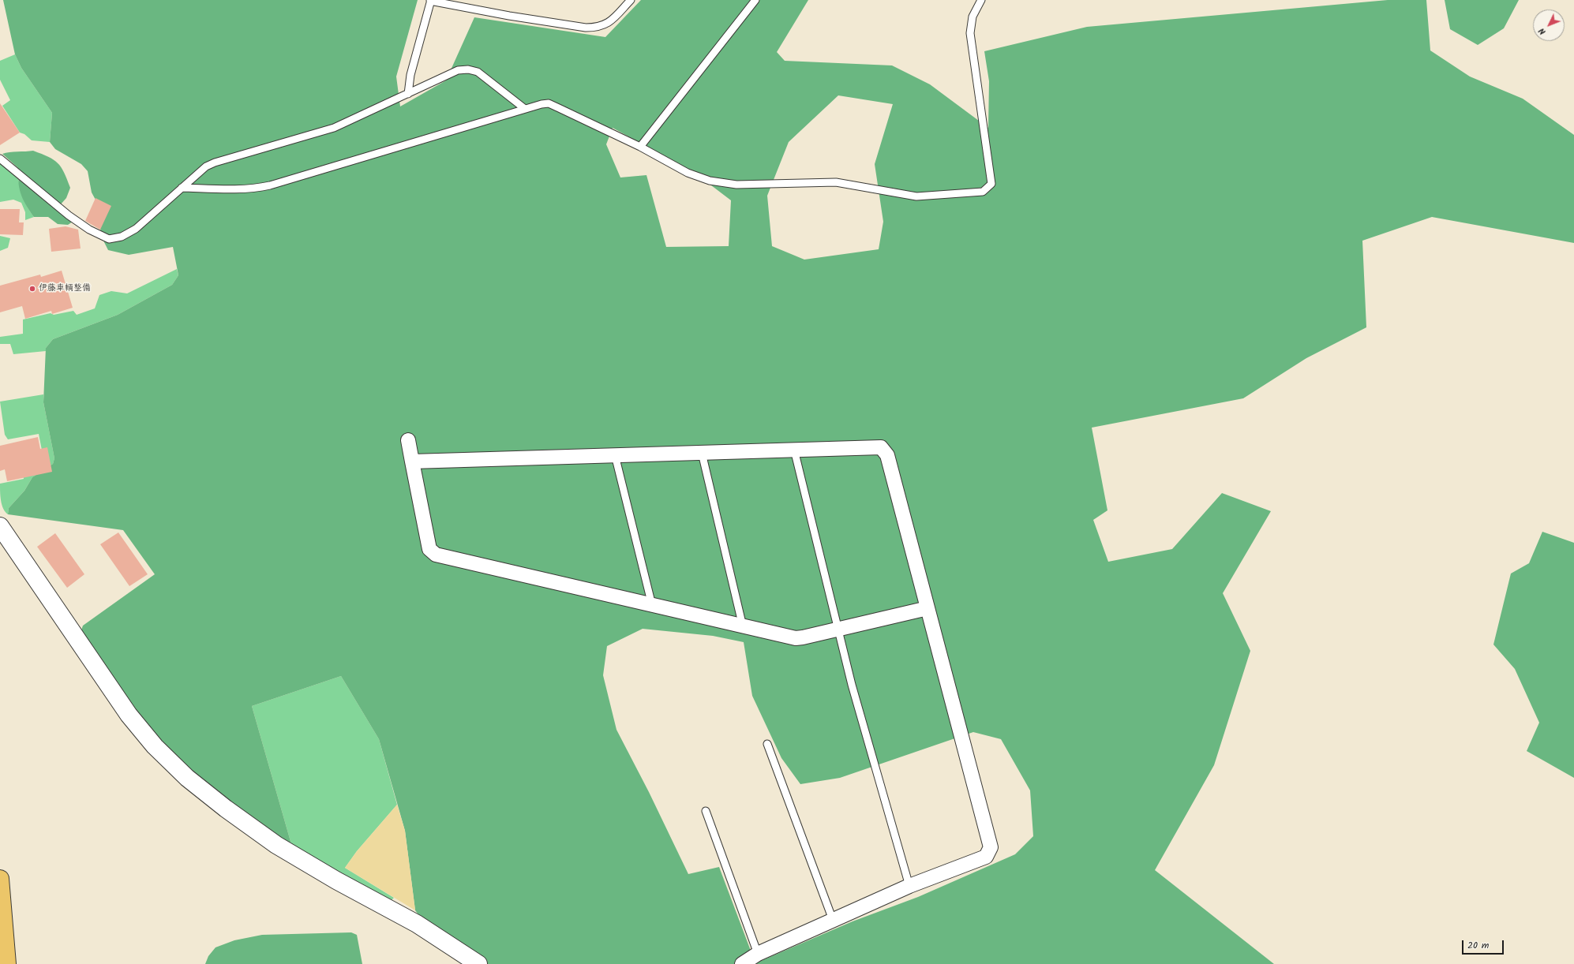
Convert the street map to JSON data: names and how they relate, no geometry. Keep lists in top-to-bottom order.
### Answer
{
  "places": ["伊藤車輌整備"],
  "scale_bar": "20 m",
  "north": "bottom left"
}
